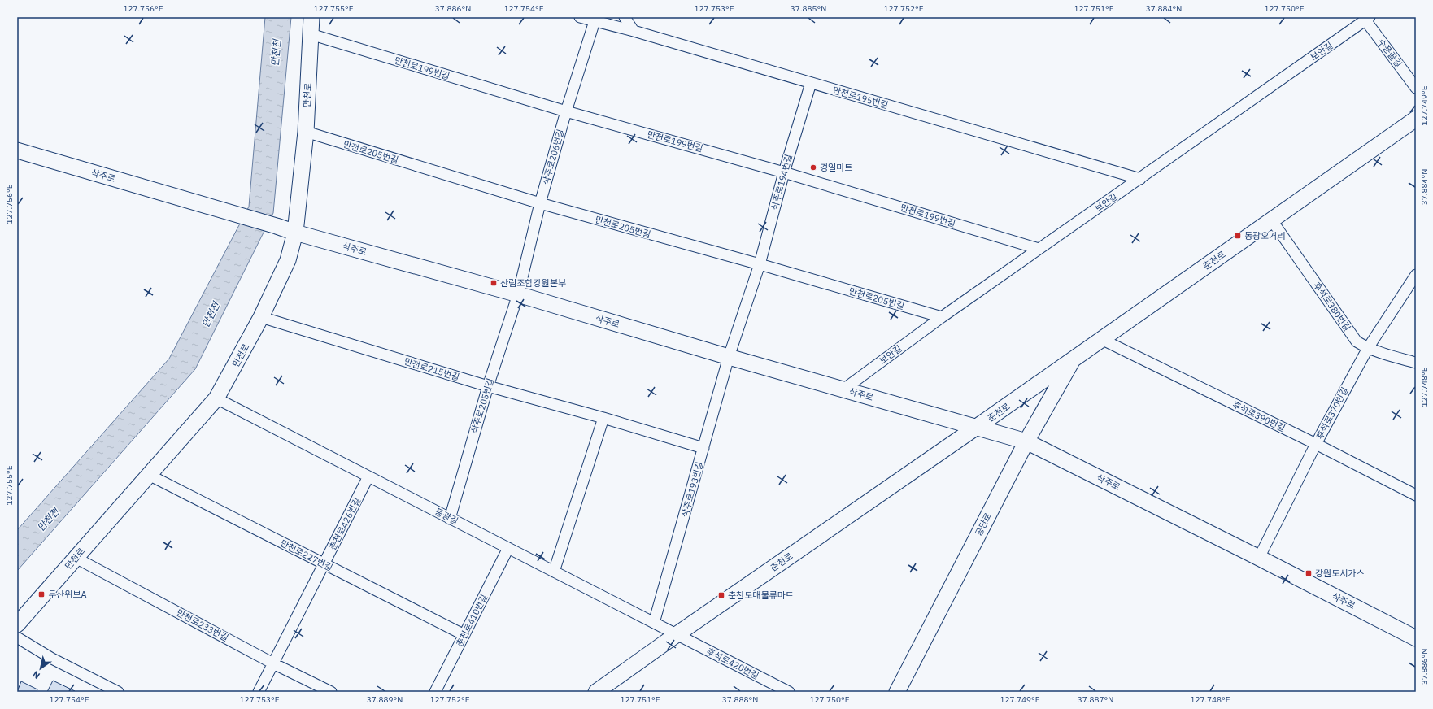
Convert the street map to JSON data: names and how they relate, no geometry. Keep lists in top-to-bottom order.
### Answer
{
  "streets": {
    "street": [
      "보안길",
      "수풍골길",
      "만천로199번길",
      "만천로",
      "만천로195번길",
      "만천로205번길",
      "삭주로206번길",
      "삭주로",
      "삭주로194번길",
      "춘천로",
      "후석로380번길",
      "만천로215번길",
      "삭주로205번길",
      "후석로370번길",
      "후석로390번길",
      "삭주로193번길",
      "동광길",
      "춘천로426번길",
      "공단로",
      "만천로227번길",
      "춘천로410번길",
      "만천로233번길",
      "후석로420번길"
    ]
  },
  "crossings": [
    ["보안길", "수풍골길"],
    ["보안길", "만천로199번길"],
    ["보안길", "만천로195번길"],
    ["보안길", "만천로205번길"],
    ["보안길", "삭주로"],
    ["만천로199번길", "만천로"],
    ["만천로199번길", "삭주로206번길"],
    ["만천로199번길", "삭주로194번길"],
    ["만천로", "만천로205번길"],
    ["만천로", "삭주로"],
    ["만천로", "만천로215번길"],
    ["만천로", "동광길"],
    ["만천로", "만천로227번길"],
    ["만천로", "만천로233번길"],
    ["만천로195번길", "삭주로206번길"],
    ["만천로195번길", "삭주로194번길"],
    ["만천로205번길", "삭주로206번길"],
    ["만천로205번길", "삭주로194번길"],
    ["삭주로206번길", "삭주로"],
    ["삭주로206번길", "삭주로205번길"],
    ["삭주로", "삭주로194번길"],
    ["삭주로", "춘천로"],
    ["삭주로", "삭주로205번길"],
    ["삭주로", "후석로370번길"],
    ["삭주로", "삭주로193번길"],
    ["삭주로", "공단로"],
    ["삭주로194번길", "삭주로193번길"],
    ["춘천로", "후석로380번길"],
    ["춘천로", "후석로390번길"],
    ["춘천로", "동광길"],
    ["춘천로", "공단로"],
    ["춘천로", "후석로420번길"],
    ["후석로380번길", "후석로370번길"],
    ["만천로215번길", "삭주로205번길"],
    ["만천로215번길", "삭주로193번길"],
    ["삭주로205번길", "동광길"],
    ["후석로370번길", "후석로390번길"],
    ["삭주로193번길", "동광길"],
    ["동광길", "춘천로426번길"],
    ["동광길", "춘천로410번길"],
    ["동광길", "후석로420번길"],
    ["춘천로426번길", "만천로227번길"],
    ["춘천로426번길", "만천로233번길"],
    ["만천로227번길", "춘천로410번길"]
  ],
  "water": ["만천천"],
  "places": {
    "other": ["경일마트"],
    "transit": [
      "동광오거리",
      "산림조합강원본부",
      "강원도시가스",
      "두산위브A",
      "춘천도매물류마트"
    ]
  },
  "north": "bottom left",
  "coordinates": [
    "127.756°E",
    "127.755°E",
    "37.886°N",
    "127.754°E",
    "127.753°E",
    "37.885°N",
    "127.752°E",
    "127.751°E",
    "37.884°N",
    "127.750°E",
    "127.749°E",
    "127.748°E",
    "37.889°N",
    "37.888°N",
    "37.887°N"
  ]
}
